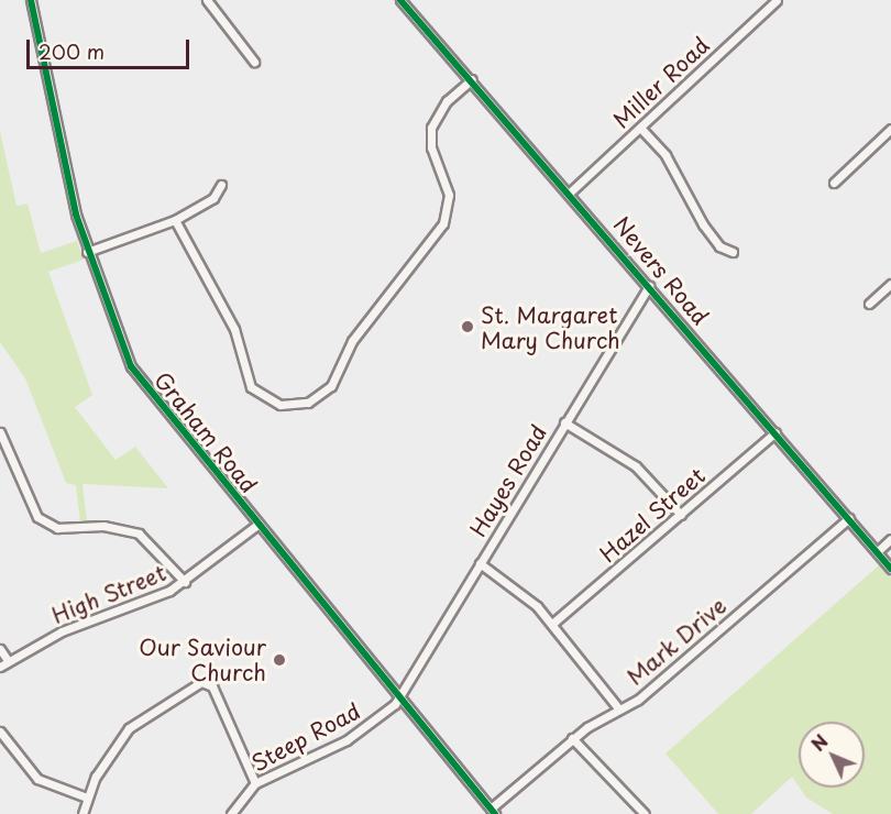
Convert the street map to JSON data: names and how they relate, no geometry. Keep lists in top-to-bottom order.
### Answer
{
  "streets": {
    "street": [
      "Miller Road",
      "Nevers Road",
      "Graham Road",
      "Hayes Road",
      "Hazel Street",
      "High Street",
      "Mark Drive",
      "Steep Road"
    ]
  },
  "crossings": [
    ["Miller Road", "Nevers Road"],
    ["Nevers Road", "Hayes Road"],
    ["Nevers Road", "Hazel Street"],
    ["Nevers Road", "Mark Drive"],
    ["Graham Road", "Hayes Road"],
    ["Graham Road", "High Street"],
    ["Graham Road", "Mark Drive"],
    ["Graham Road", "Steep Road"],
    ["Hayes Road", "Steep Road"]
  ],
  "places": ["St. Margaret Mary Church", "Our Saviour Church"],
  "scale_bar": "200 m",
  "north": "top left"
}
